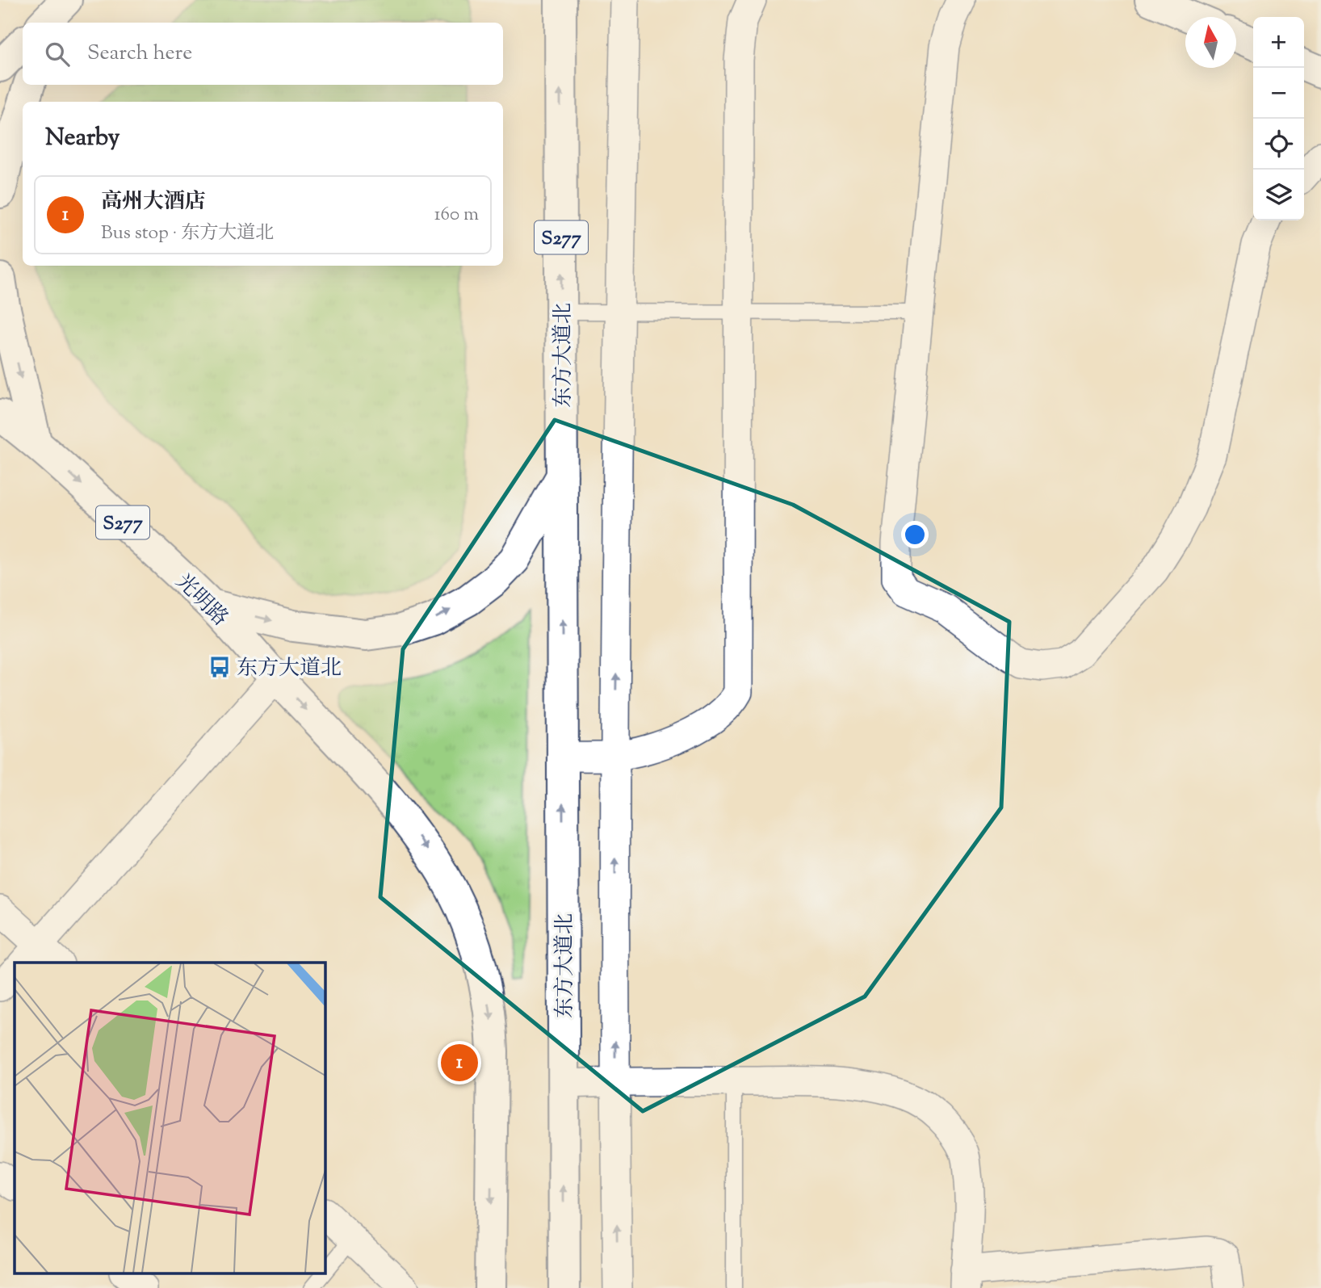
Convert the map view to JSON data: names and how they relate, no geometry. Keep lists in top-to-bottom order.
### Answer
{
  "streets": {
    "main road": ["S277", "东方大道北", "光明路"]
  },
  "crossings": [
    ["S277", "东方大道北"],
    ["S277", "光明路"]
  ],
  "one_way": ["东方大道北", "光明路"],
  "places": {
    "bus stop": ["东方大道北"]
  },
  "north": "top",
  "page": {
    "map_buttons": ["+", "−"],
    "search": "Search here",
    "heading": "Nearby",
    "list": [
      {
        "mark": "1",
        "name": "高州大酒店",
        "note": "Bus stop · 东方大道北",
        "value": "160 m"
      }
    ],
    "pins": "1"
  }
}
